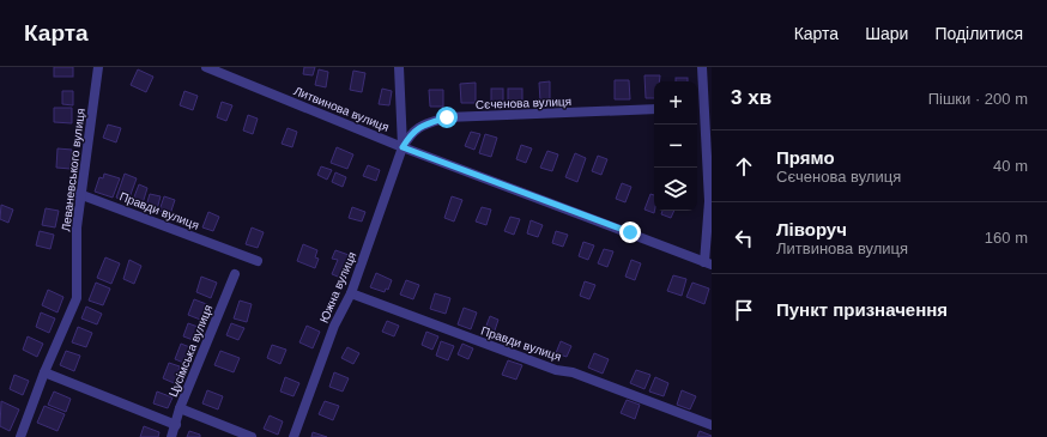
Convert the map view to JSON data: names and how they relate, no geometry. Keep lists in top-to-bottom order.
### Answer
{
  "streets": {
    "street": [
      "Сєченова вулиця",
      "Литвинова вулиця",
      "Леваневського вулиця",
      "Правди вулиця",
      "Южна вулиця",
      "Цусімська вулиця"
    ]
  },
  "crossings": [
    ["Сєченова вулиця", "Литвинова вулиця"],
    ["Сєченова вулиця", "Южна вулиця"],
    ["Литвинова вулиця", "Южна вулиця"],
    ["Леваневського вулиця", "Правди вулиця"],
    ["Правди вулиця", "Южна вулиця"]
  ],
  "page": {
    "header": "Карта",
    "nav": ["Карта", "Шари", "Поділитися"],
    "heading": ["3 хв", "Пішки · 200 m"],
    "map_buttons": ["+", "−"],
    "list": [
      ["Прямо", "Сєченова вулиця", "40 m"],
      ["Ліворуч", "Литвинова вулиця", "160 m"],
      "Пункт призначення"
    ]
  }
}
